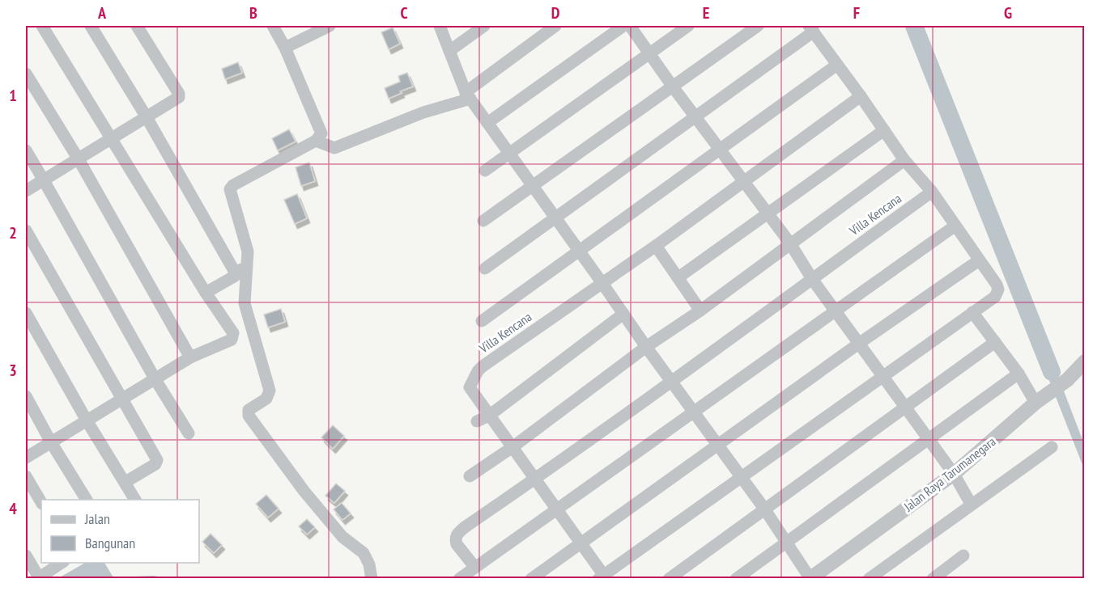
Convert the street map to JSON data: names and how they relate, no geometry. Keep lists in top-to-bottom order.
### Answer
{
  "streets": {
    "street": ["Villa Kencana", "Jalan Raya Tarumanegara"]
  },
  "legend": ["Jalan", "Bangunan"],
  "grid": {
    "columns": [
      "A",
      "B",
      "C",
      "D",
      "E",
      "F",
      "G"
    ],
    "rows": [
      "1",
      "2",
      "3",
      "4"
    ]
  }
}
